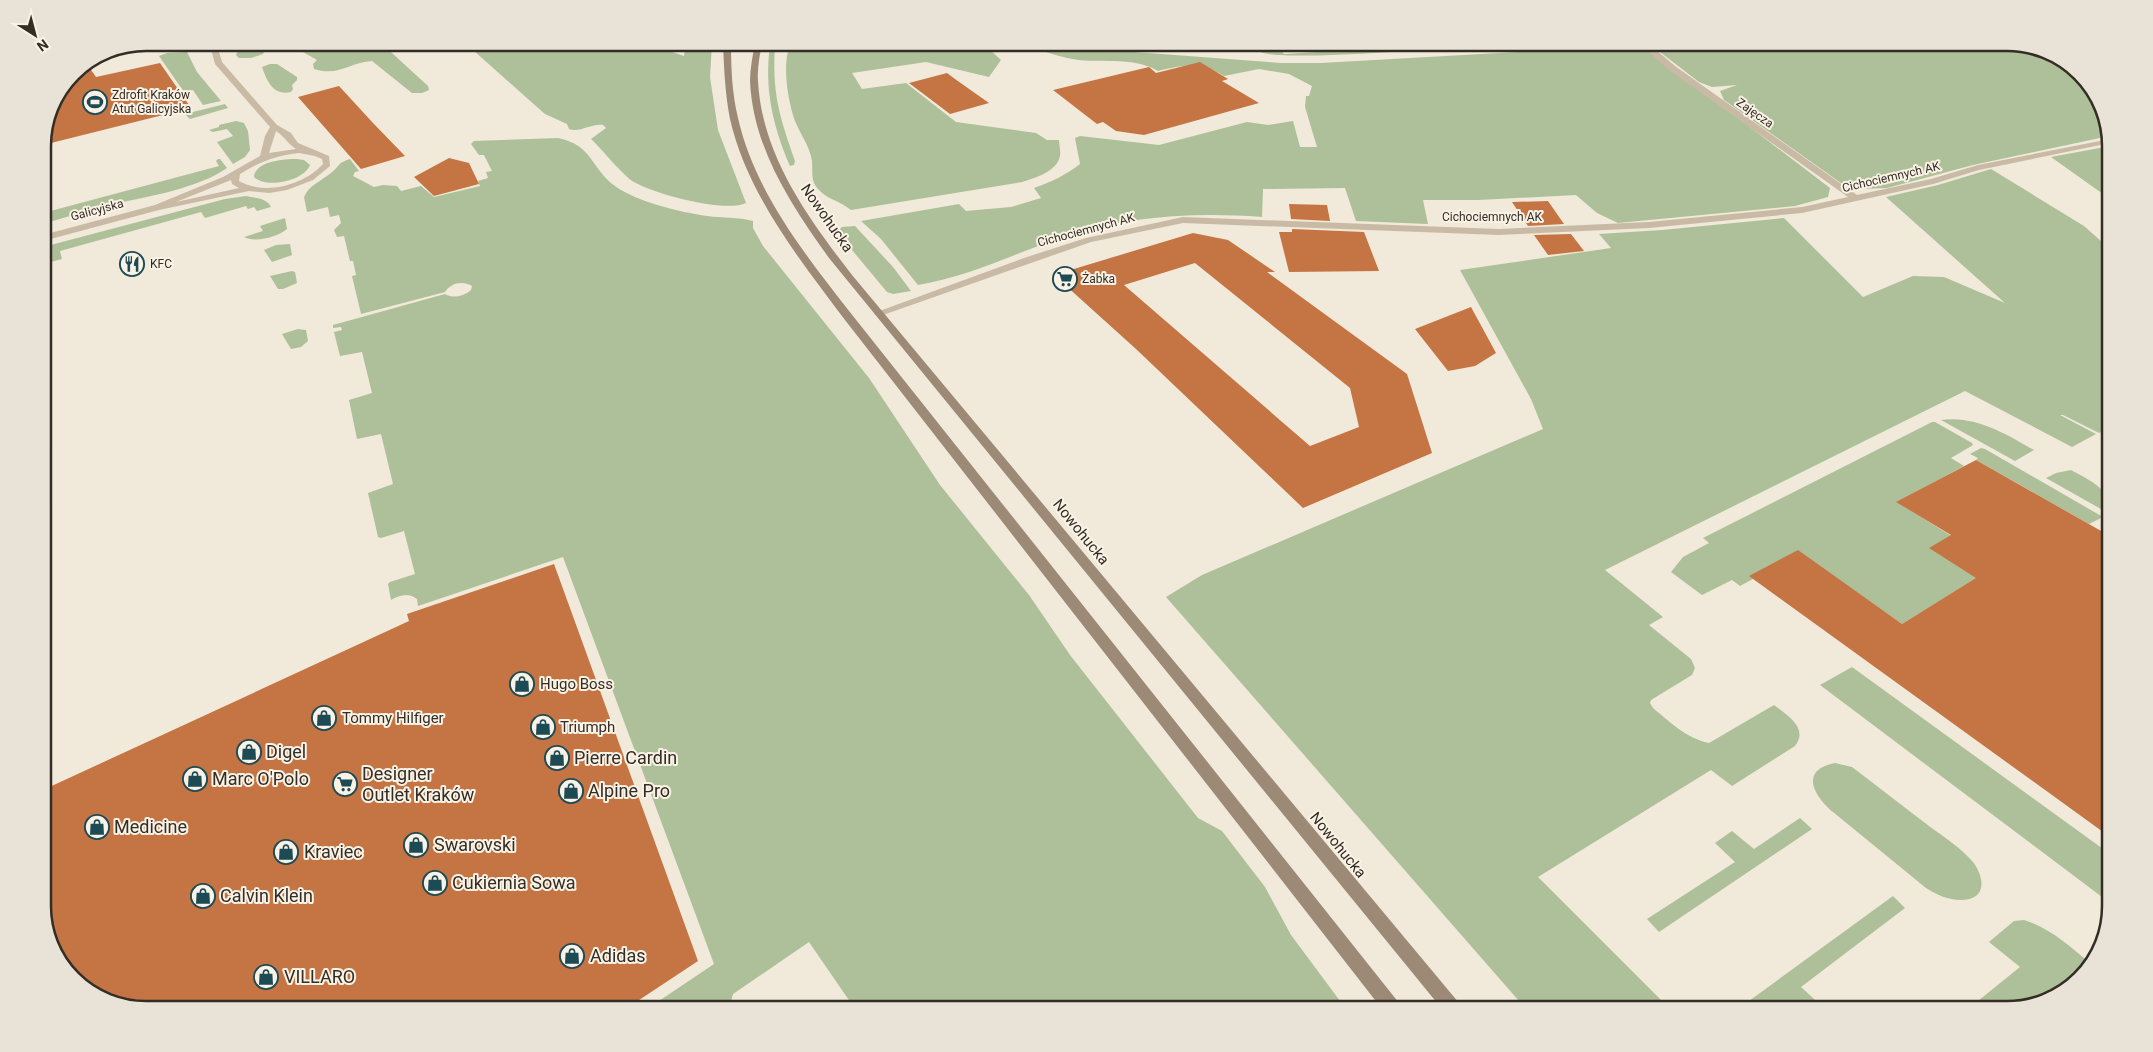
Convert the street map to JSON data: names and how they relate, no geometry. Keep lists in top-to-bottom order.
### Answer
{
  "streets": {
    "main road": ["Nowohucka"],
    "street": ["Zajęcza", "Cichociemnych AK", "Galicyjska"]
  },
  "crossings": [
    ["Zajęcza", "Cichociemnych AK"],
    ["Cichociemnych AK", "Nowohucka"]
  ],
  "places": {
    "sports": ["Zdrofit Kraków Atut Galicyjska"],
    "restaurant": ["KFC"],
    "supermarket": ["Żabka", "Designer Outlet Kraków"],
    "shop": [
      "Hugo Boss",
      "Tommy Hilfiger",
      "Triumph",
      "Digel",
      "Pierre Cardin",
      "Marc O'Polo",
      "Alpine Pro",
      "Medicine",
      "Swarovski",
      "Kraviec",
      "Cukiernia Sowa",
      "Calvin Klein",
      "Adidas",
      "VILLARO"
    ]
  },
  "north": "bottom right"
}
